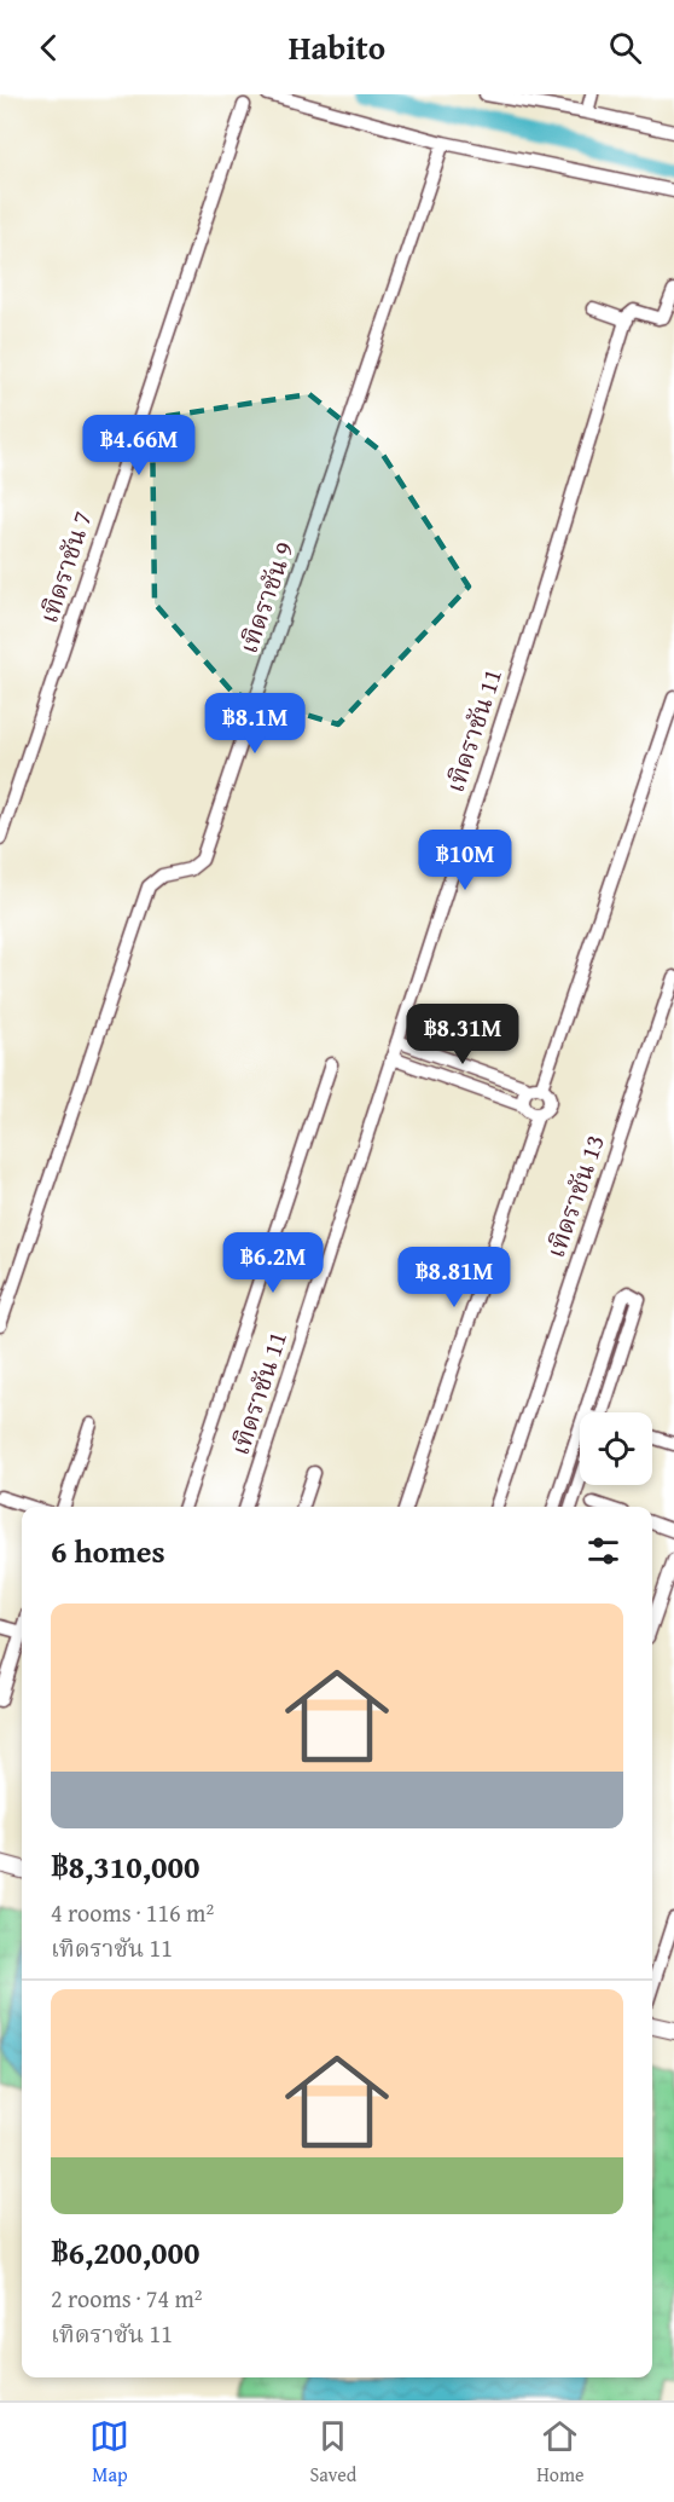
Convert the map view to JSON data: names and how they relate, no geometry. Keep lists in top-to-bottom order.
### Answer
{
  "streets": {
    "street": [
      "เทิดราชัน 7",
      "เทิดราชัน 9",
      "เทิดราชัน 11",
      "เทิดราชัน 13"
    ]
  },
  "page": {
    "header": "Habito",
    "price": [
      "฿4.66M",
      "฿8.1M",
      "฿10M",
      "฿8.31M",
      "฿6.2M",
      "฿8.81M"
    ],
    "heading": "6 homes",
    "list": [
      {
        "name": "฿8,310,000",
        "note": "4 rooms · 116 m² · เทิดราชัน 11"
      },
      {
        "name": "฿6,200,000",
        "note": "2 rooms · 74 m² · เทิดราชัน 11"
      }
    ],
    "tabs": ["Map", "Saved", "Home"]
  }
}
